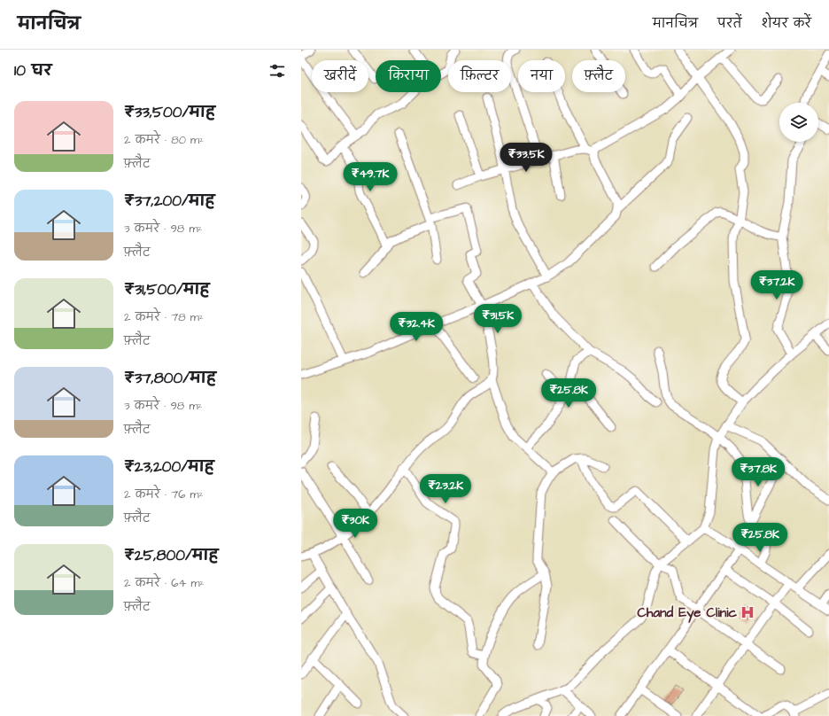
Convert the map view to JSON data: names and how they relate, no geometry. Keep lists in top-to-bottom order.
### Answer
{
  "places": {
    "hospital": ["Chand Eye Clinic"]
  },
  "page": {
    "header": "मानचित्र",
    "nav": ["मानचित्र", "परतें", "शेयर करें"],
    "heading": "10 घर",
    "chip": [
      "खरीदें",
      "किराया",
      "फ़िल्टर",
      "नया",
      "फ़्लैट"
    ],
    "list": [
      {
        "name": "₹33,500/माह",
        "note": "2 कमरे · 80 m² · फ़्लैट"
      },
      {
        "name": "₹37,200/माह",
        "note": "3 कमरे · 98 m² · फ़्लैट"
      },
      {
        "name": "₹31,500/माह",
        "note": "2 कमरे · 78 m² · फ़्लैट"
      },
      {
        "name": "₹37,800/माह",
        "note": "3 कमरे · 98 m² · फ़्लैट"
      },
      {
        "name": "₹23,200/माह",
        "note": "2 कमरे · 76 m² · फ़्लैट"
      },
      {
        "name": "₹25,800/माह",
        "note": "2 कमरे · 64 m² · फ़्लैट"
      }
    ],
    "price": [
      "₹33.5K",
      "₹49.7K",
      "₹37.2K",
      "₹31.5K",
      "₹32.4K",
      "₹25.8K",
      "₹37.8K",
      "₹23.2K",
      "₹30K",
      "₹25.8K"
    ]
  }
}
